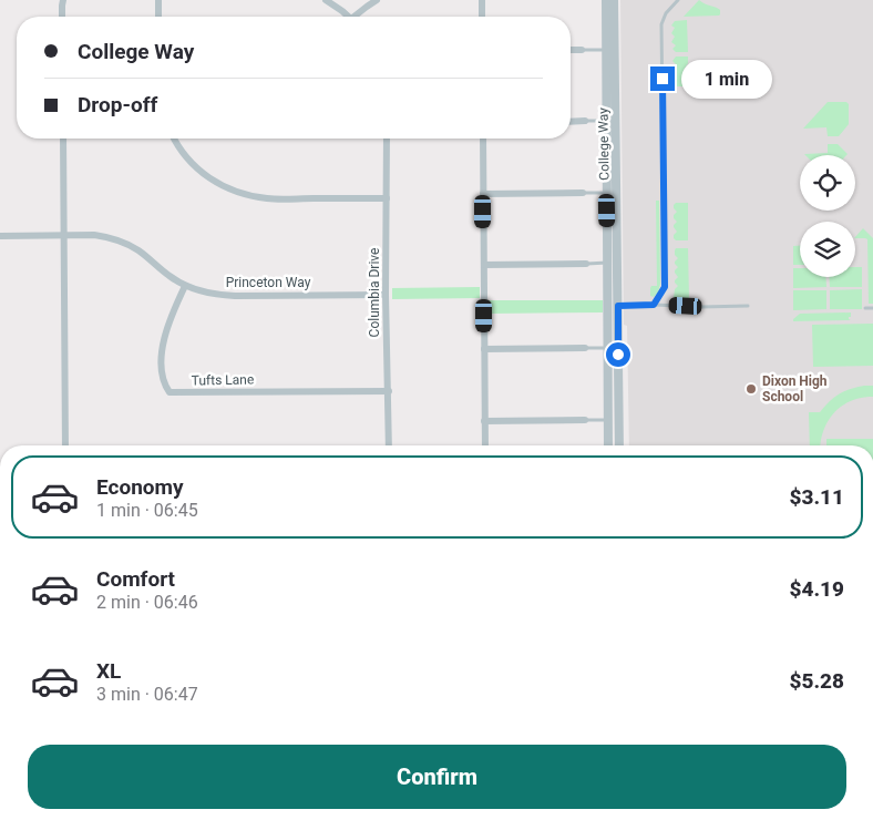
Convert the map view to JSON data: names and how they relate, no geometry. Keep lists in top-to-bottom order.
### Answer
{
  "streets": {
    "street": [
      "College Way",
      "Princeton Way",
      "Columbia Drive",
      "Tufts Lane"
    ]
  },
  "crossings": [
    ["Princeton Way", "Columbia Drive"],
    ["Princeton Way", "Tufts Lane"],
    ["Columbia Drive", "Tufts Lane"]
  ],
  "places": ["Dixon High School"],
  "page": {
    "banner": ["College Way", "Drop-off"],
    "bubble": "1 min",
    "list": [
      {
        "name": "Economy",
        "note": "1 min · 06:45",
        "value": "$3.11"
      },
      {
        "name": "Comfort",
        "note": "2 min · 06:46",
        "value": "$4.19"
      },
      {
        "name": "XL",
        "note": "3 min · 06:47",
        "value": "$5.28"
      }
    ],
    "buttons": "Confirm"
  }
}
